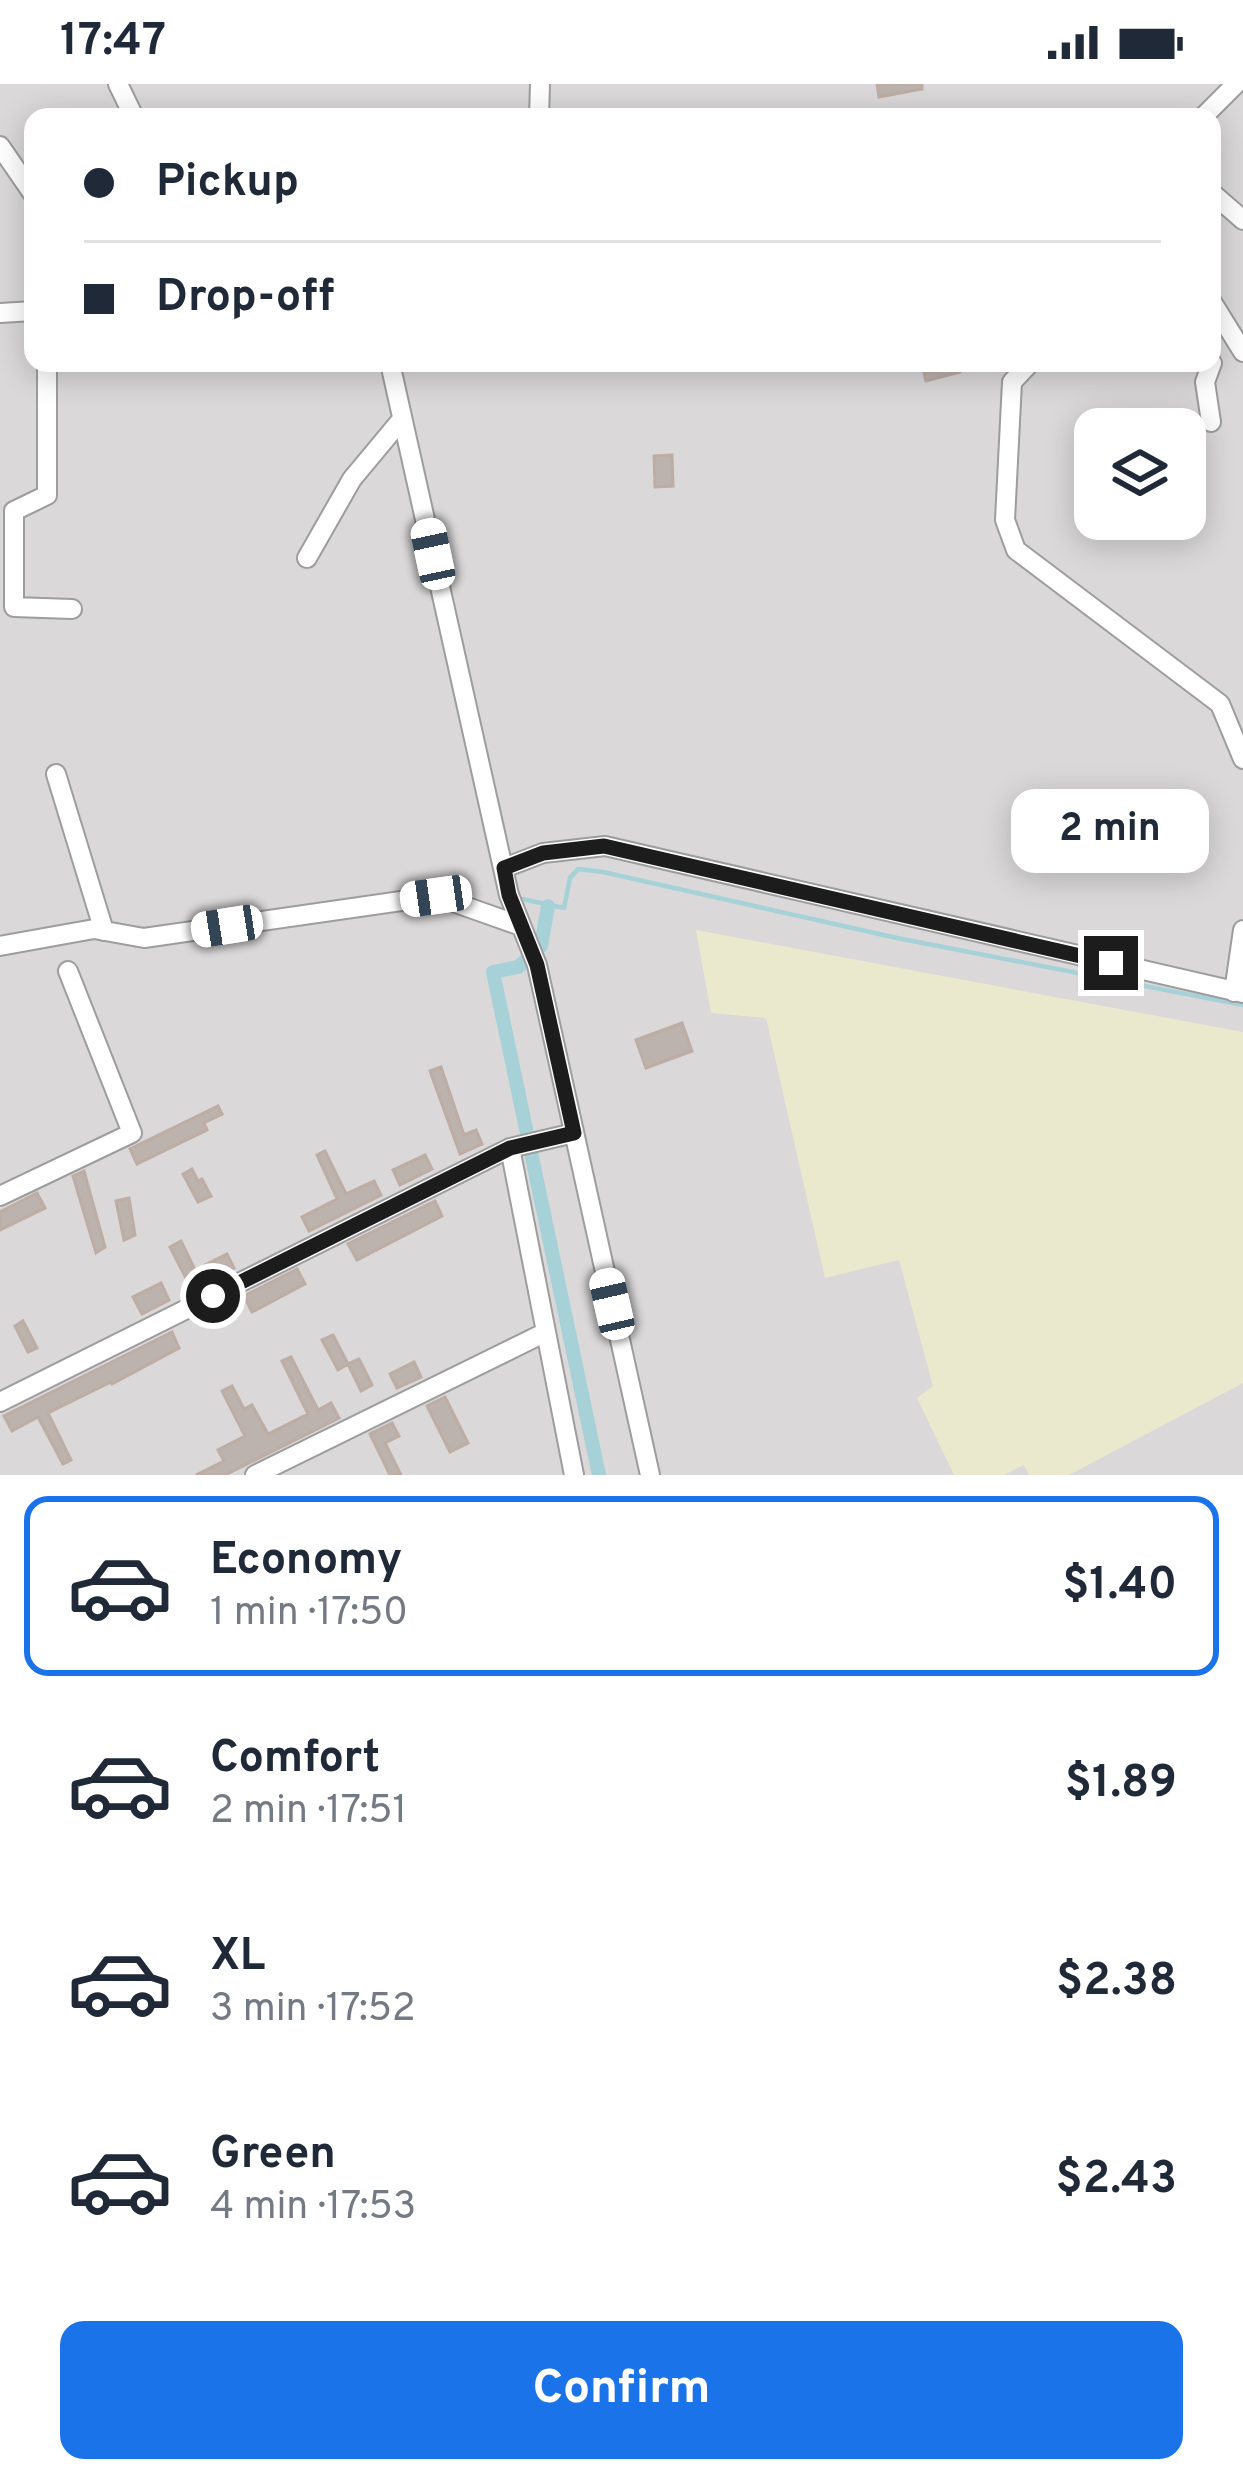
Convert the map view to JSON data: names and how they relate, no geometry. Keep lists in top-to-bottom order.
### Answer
{
  "page": {
    "status": "17:47",
    "banner": ["Pickup", "Drop-off"],
    "bubble": "2 min",
    "list": [
      {
        "name": "Economy",
        "note": "1 min · 17:50",
        "value": "$1.40"
      },
      {
        "name": "Comfort",
        "note": "2 min · 17:51",
        "value": "$1.89"
      },
      {
        "name": "XL",
        "note": "3 min · 17:52",
        "value": "$2.38"
      },
      {
        "name": "Green",
        "note": "4 min · 17:53",
        "value": "$2.43"
      }
    ],
    "buttons": "Confirm"
  }
}
